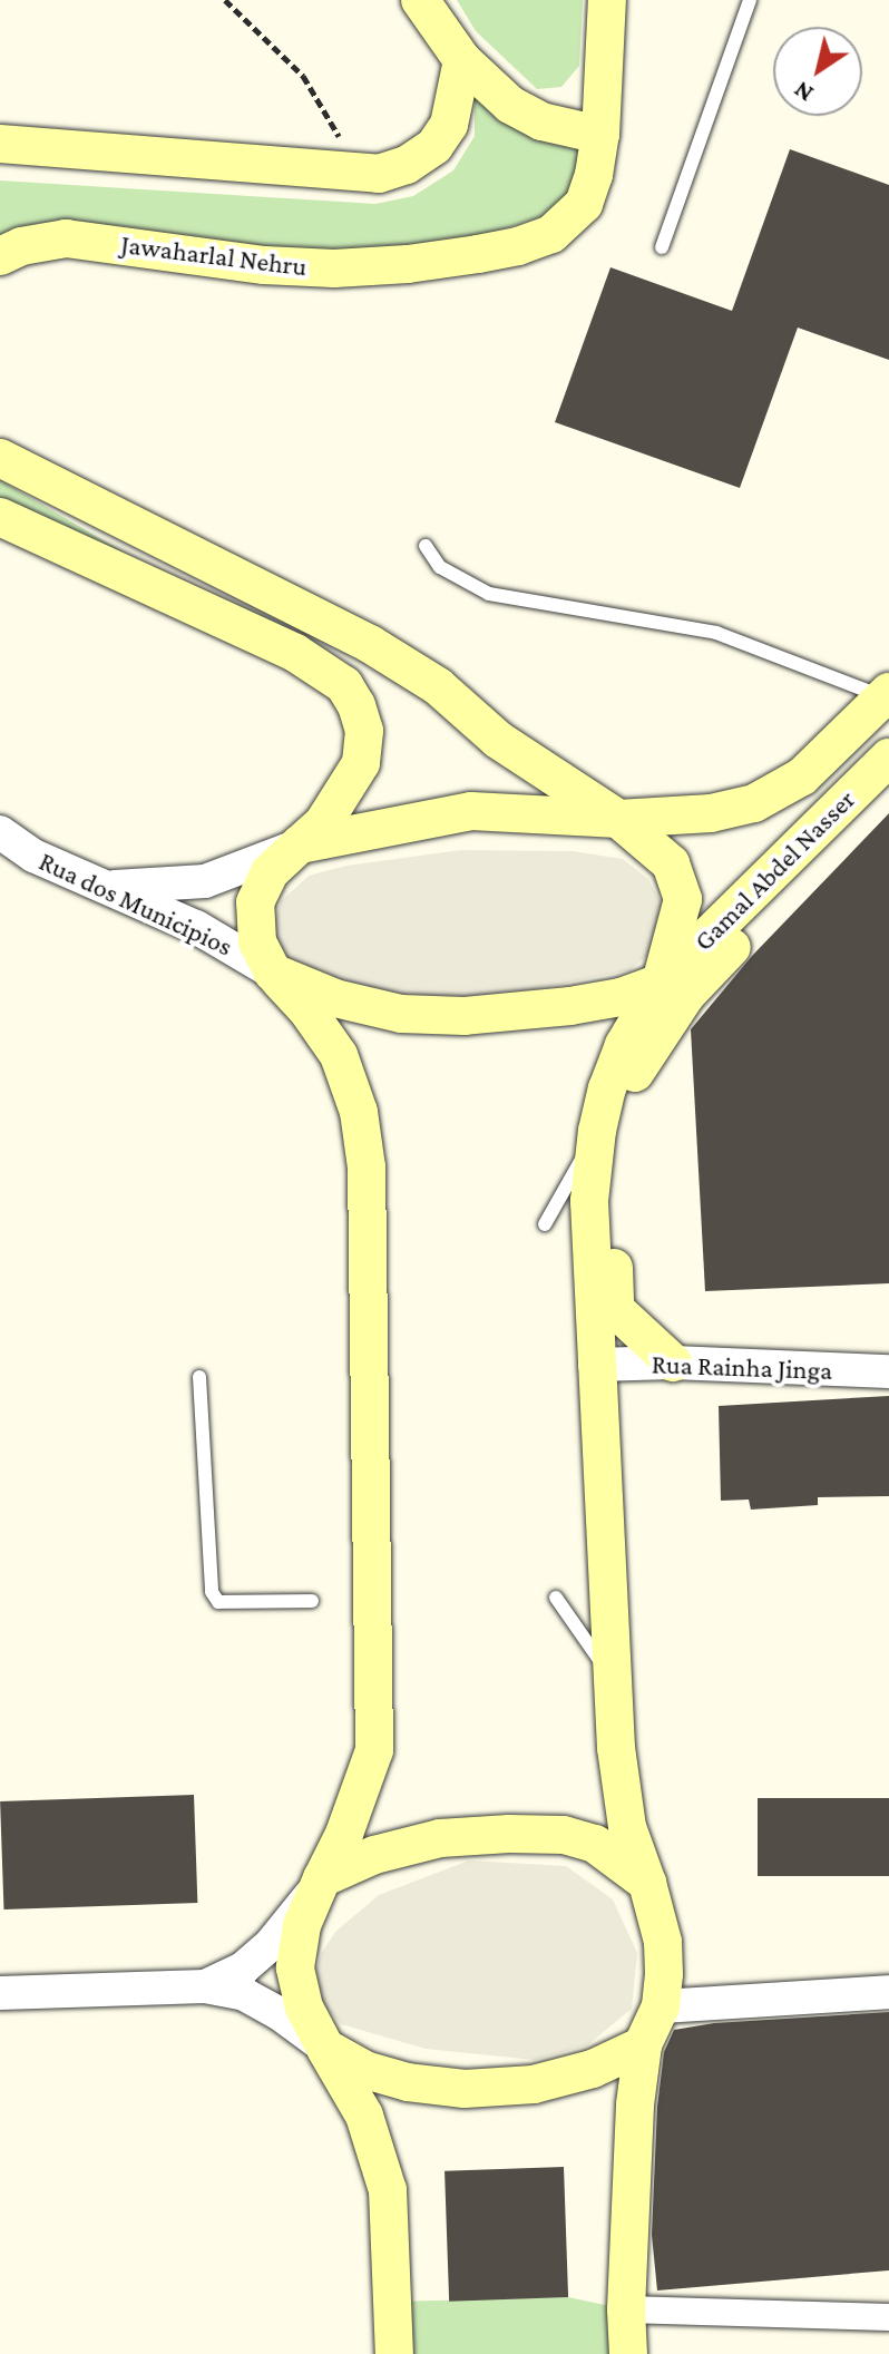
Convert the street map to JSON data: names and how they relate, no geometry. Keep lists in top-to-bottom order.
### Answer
{
  "streets": {
    "main road": ["Jawaharlal Nehru", "Gamal Abdel Nasser"],
    "street": ["Rua dos Municipios", "Rua Rainha Jinga"]
  },
  "north": "bottom left"
}
